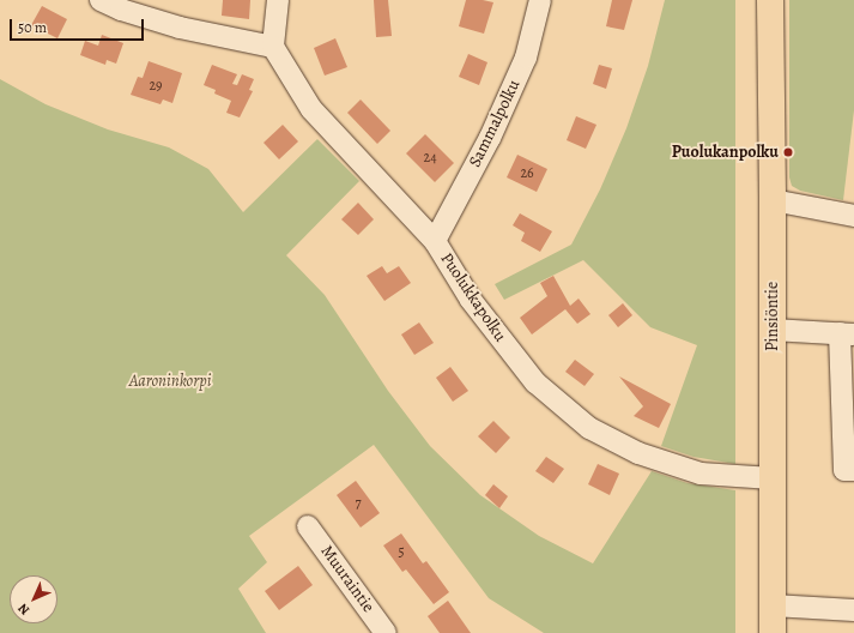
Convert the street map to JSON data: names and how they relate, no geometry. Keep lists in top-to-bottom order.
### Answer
{
  "streets": {
    "main road": ["Pinsiöntie"],
    "street": ["Sammalpolku", "Puolukkapolku", "Muuraintie"]
  },
  "crossings": [
    ["Sammalpolku", "Puolukkapolku"],
    ["Puolukkapolku", "Pinsiöntie"]
  ],
  "parks": ["Aaroninkorpi"],
  "places": ["Puolukanpolku"],
  "house_numbers": [
    "29",
    "24",
    "26",
    "7",
    "5"
  ],
  "scale_bar": "50 m",
  "north": "bottom left"
}
